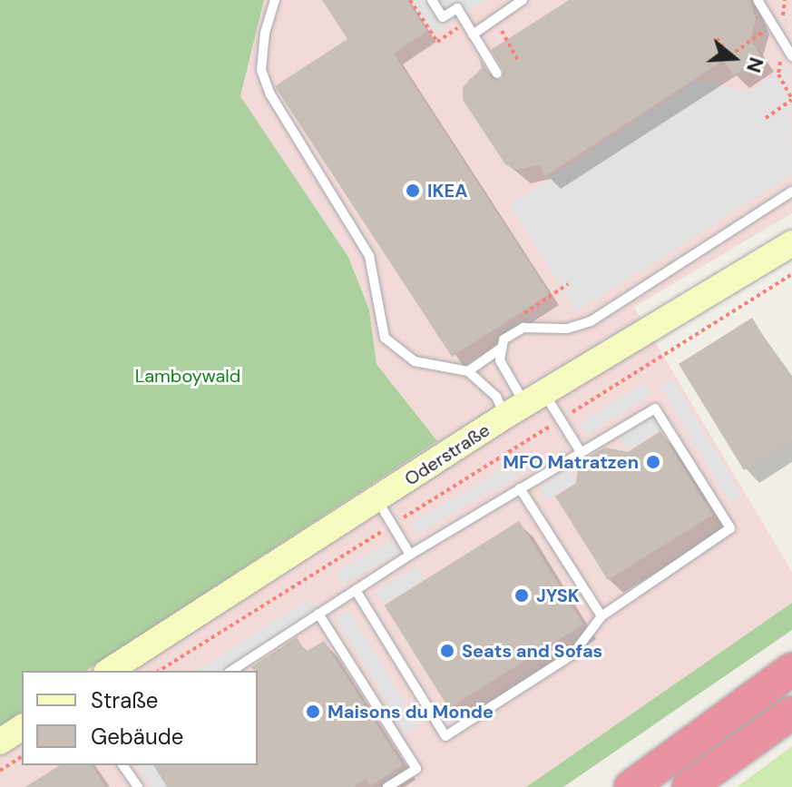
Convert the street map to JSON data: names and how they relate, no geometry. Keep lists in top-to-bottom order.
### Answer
{
  "streets": {
    "street": ["Oderstraße"]
  },
  "parks": ["Lamboywald"],
  "places": [
    "IKEA",
    "MFO Matratzen",
    "JYSK",
    "Seats and Sofas",
    "Maisons du Monde"
  ],
  "legend": ["Straße", "Gebäude"],
  "north": "right"
}
